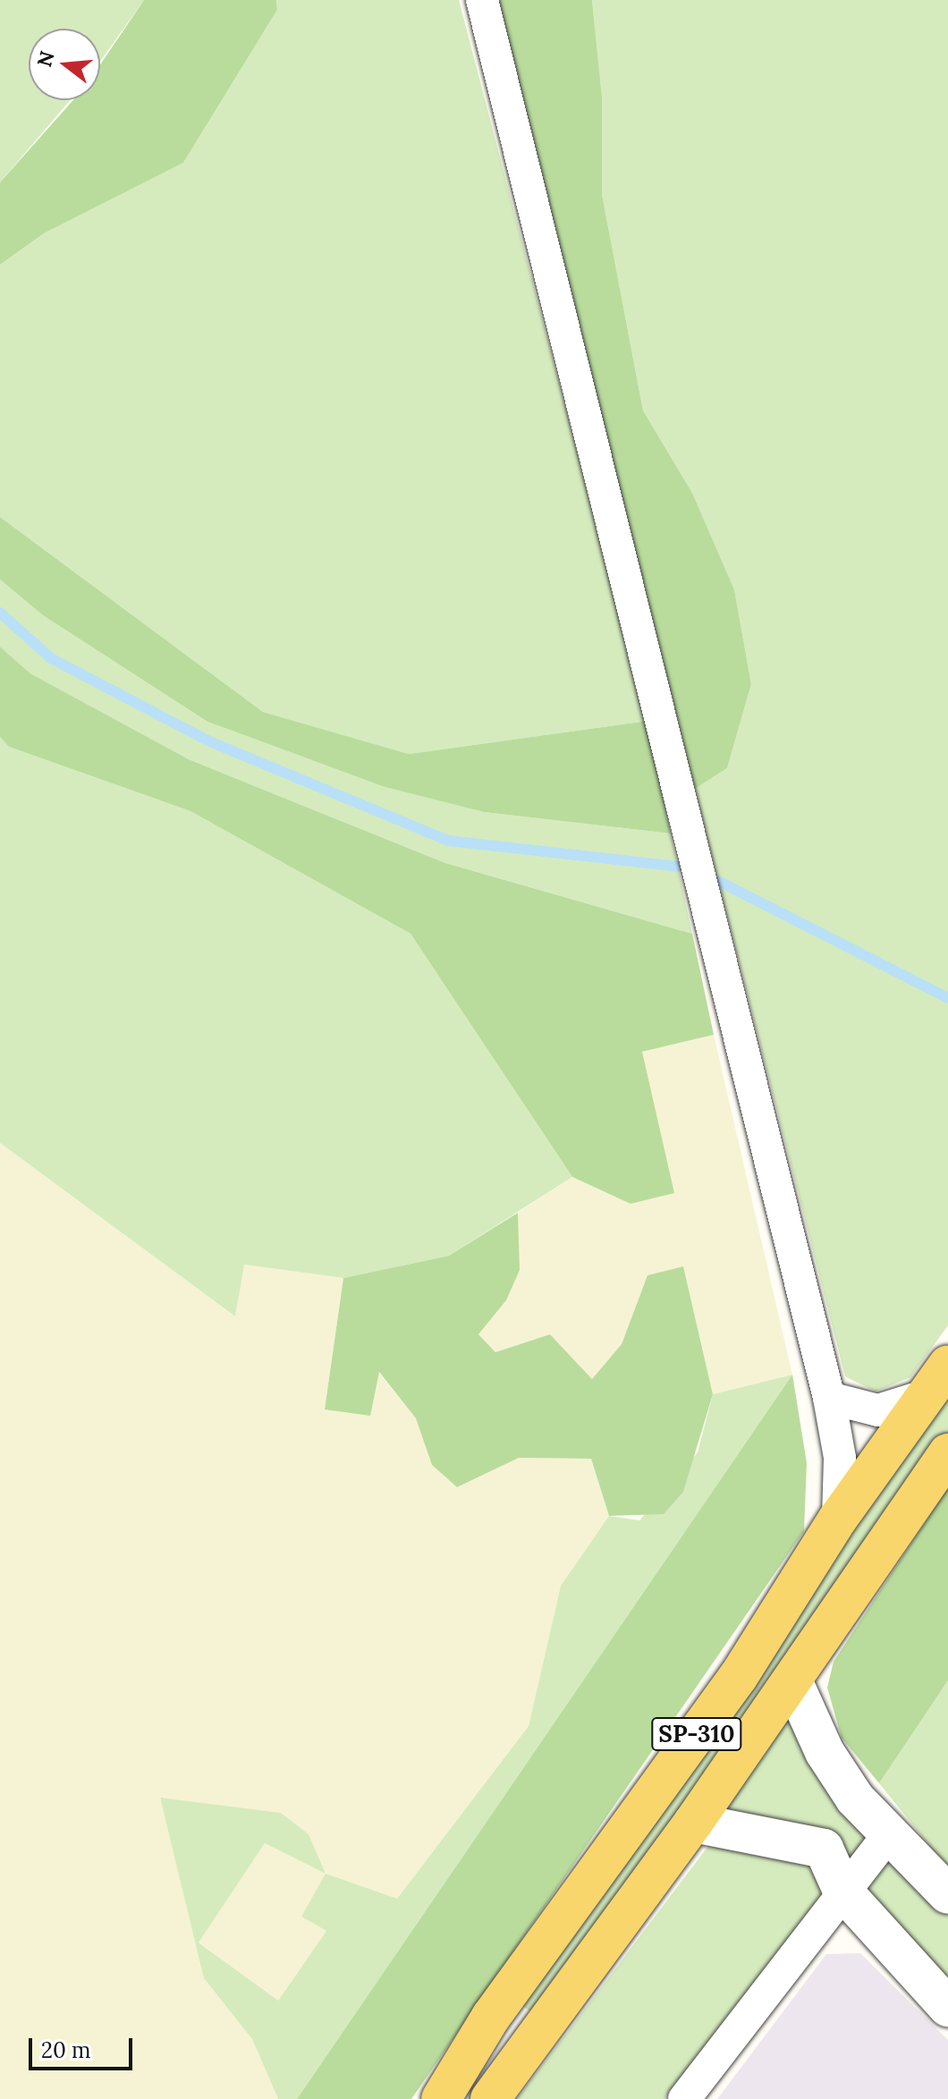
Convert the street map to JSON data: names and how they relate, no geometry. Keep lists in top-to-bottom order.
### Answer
{
  "streets": {
    "main road": ["SP-310"]
  },
  "scale_bar": "20 m",
  "north": "left"
}
